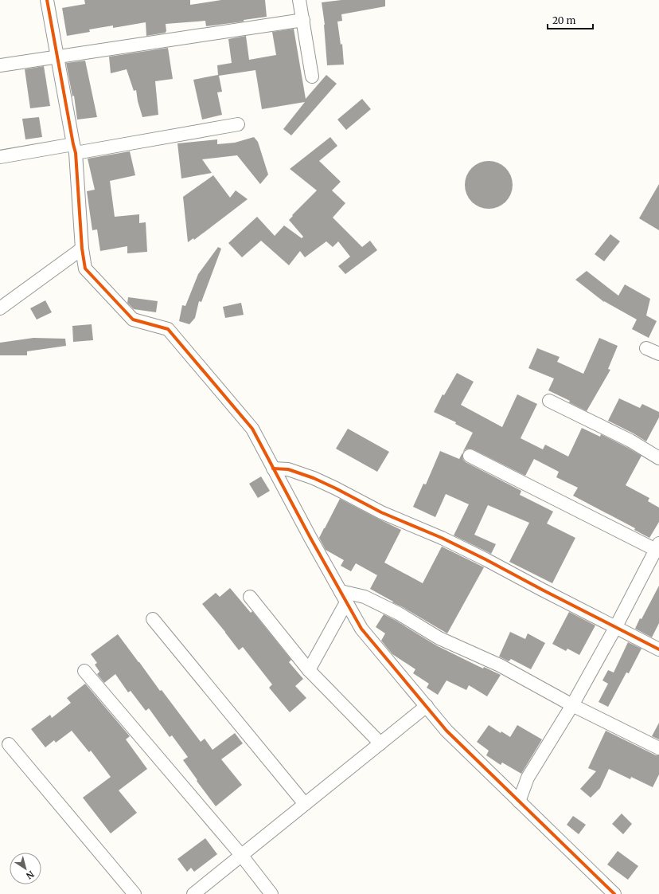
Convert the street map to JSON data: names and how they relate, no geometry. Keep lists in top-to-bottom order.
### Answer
{
  "scale_bar": "20 m",
  "north": "bottom right"
}
